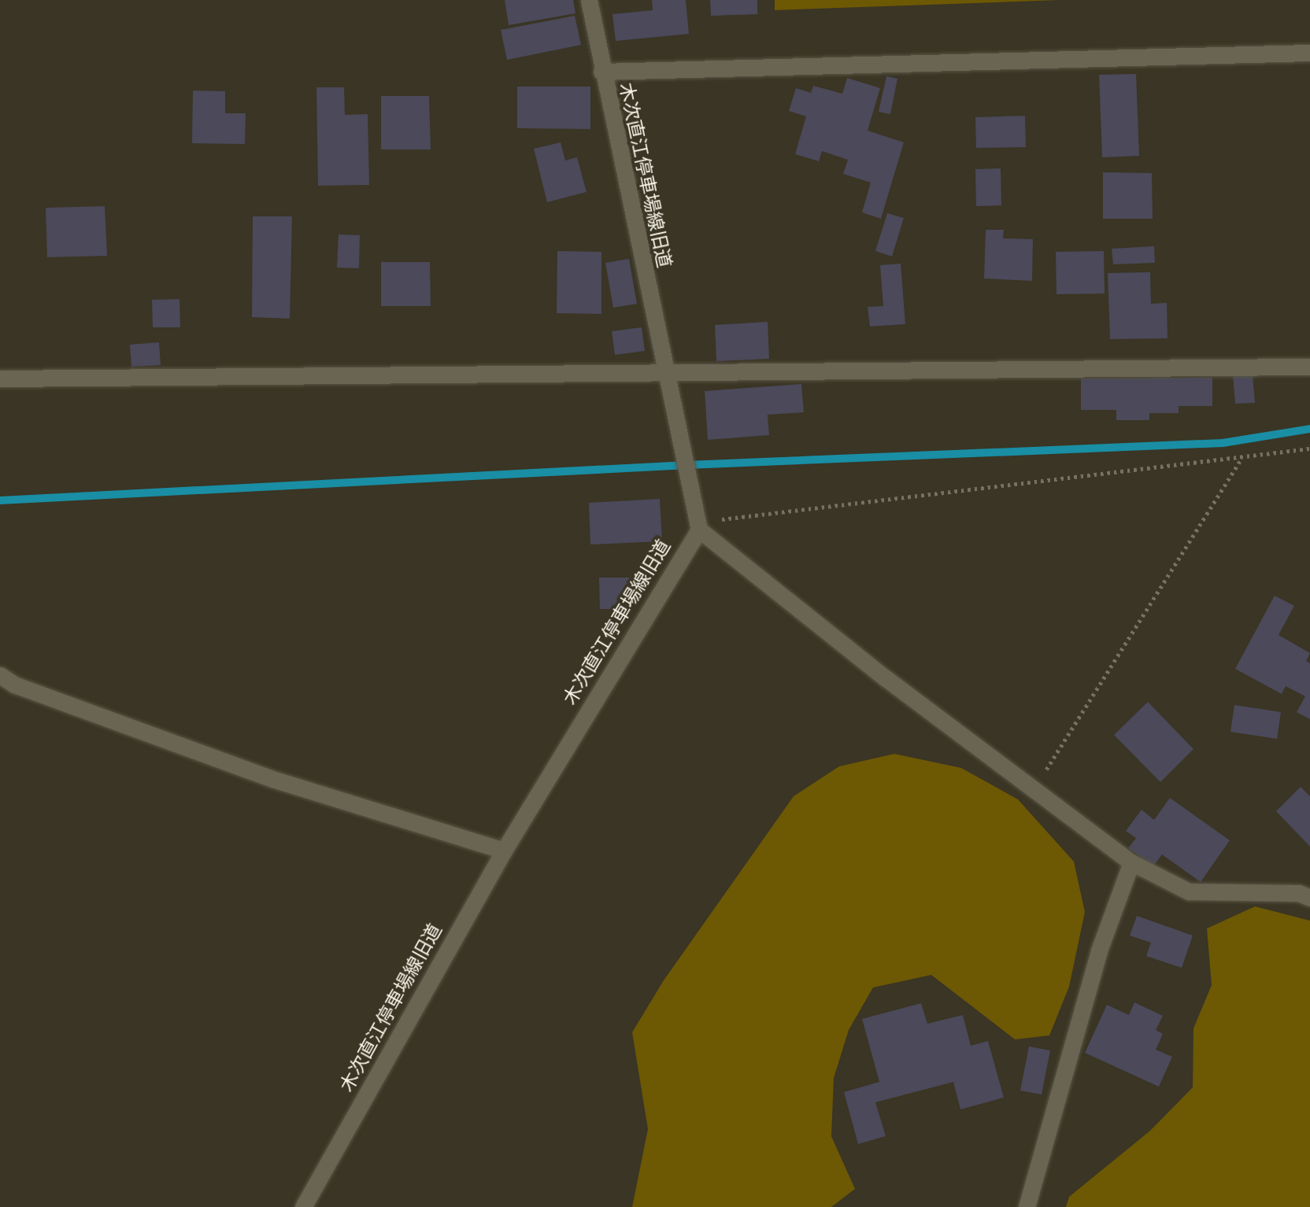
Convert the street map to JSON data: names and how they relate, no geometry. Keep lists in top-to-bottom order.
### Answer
{
  "streets": {
    "street": ["木次直江停車場線旧道"]
  }
}
